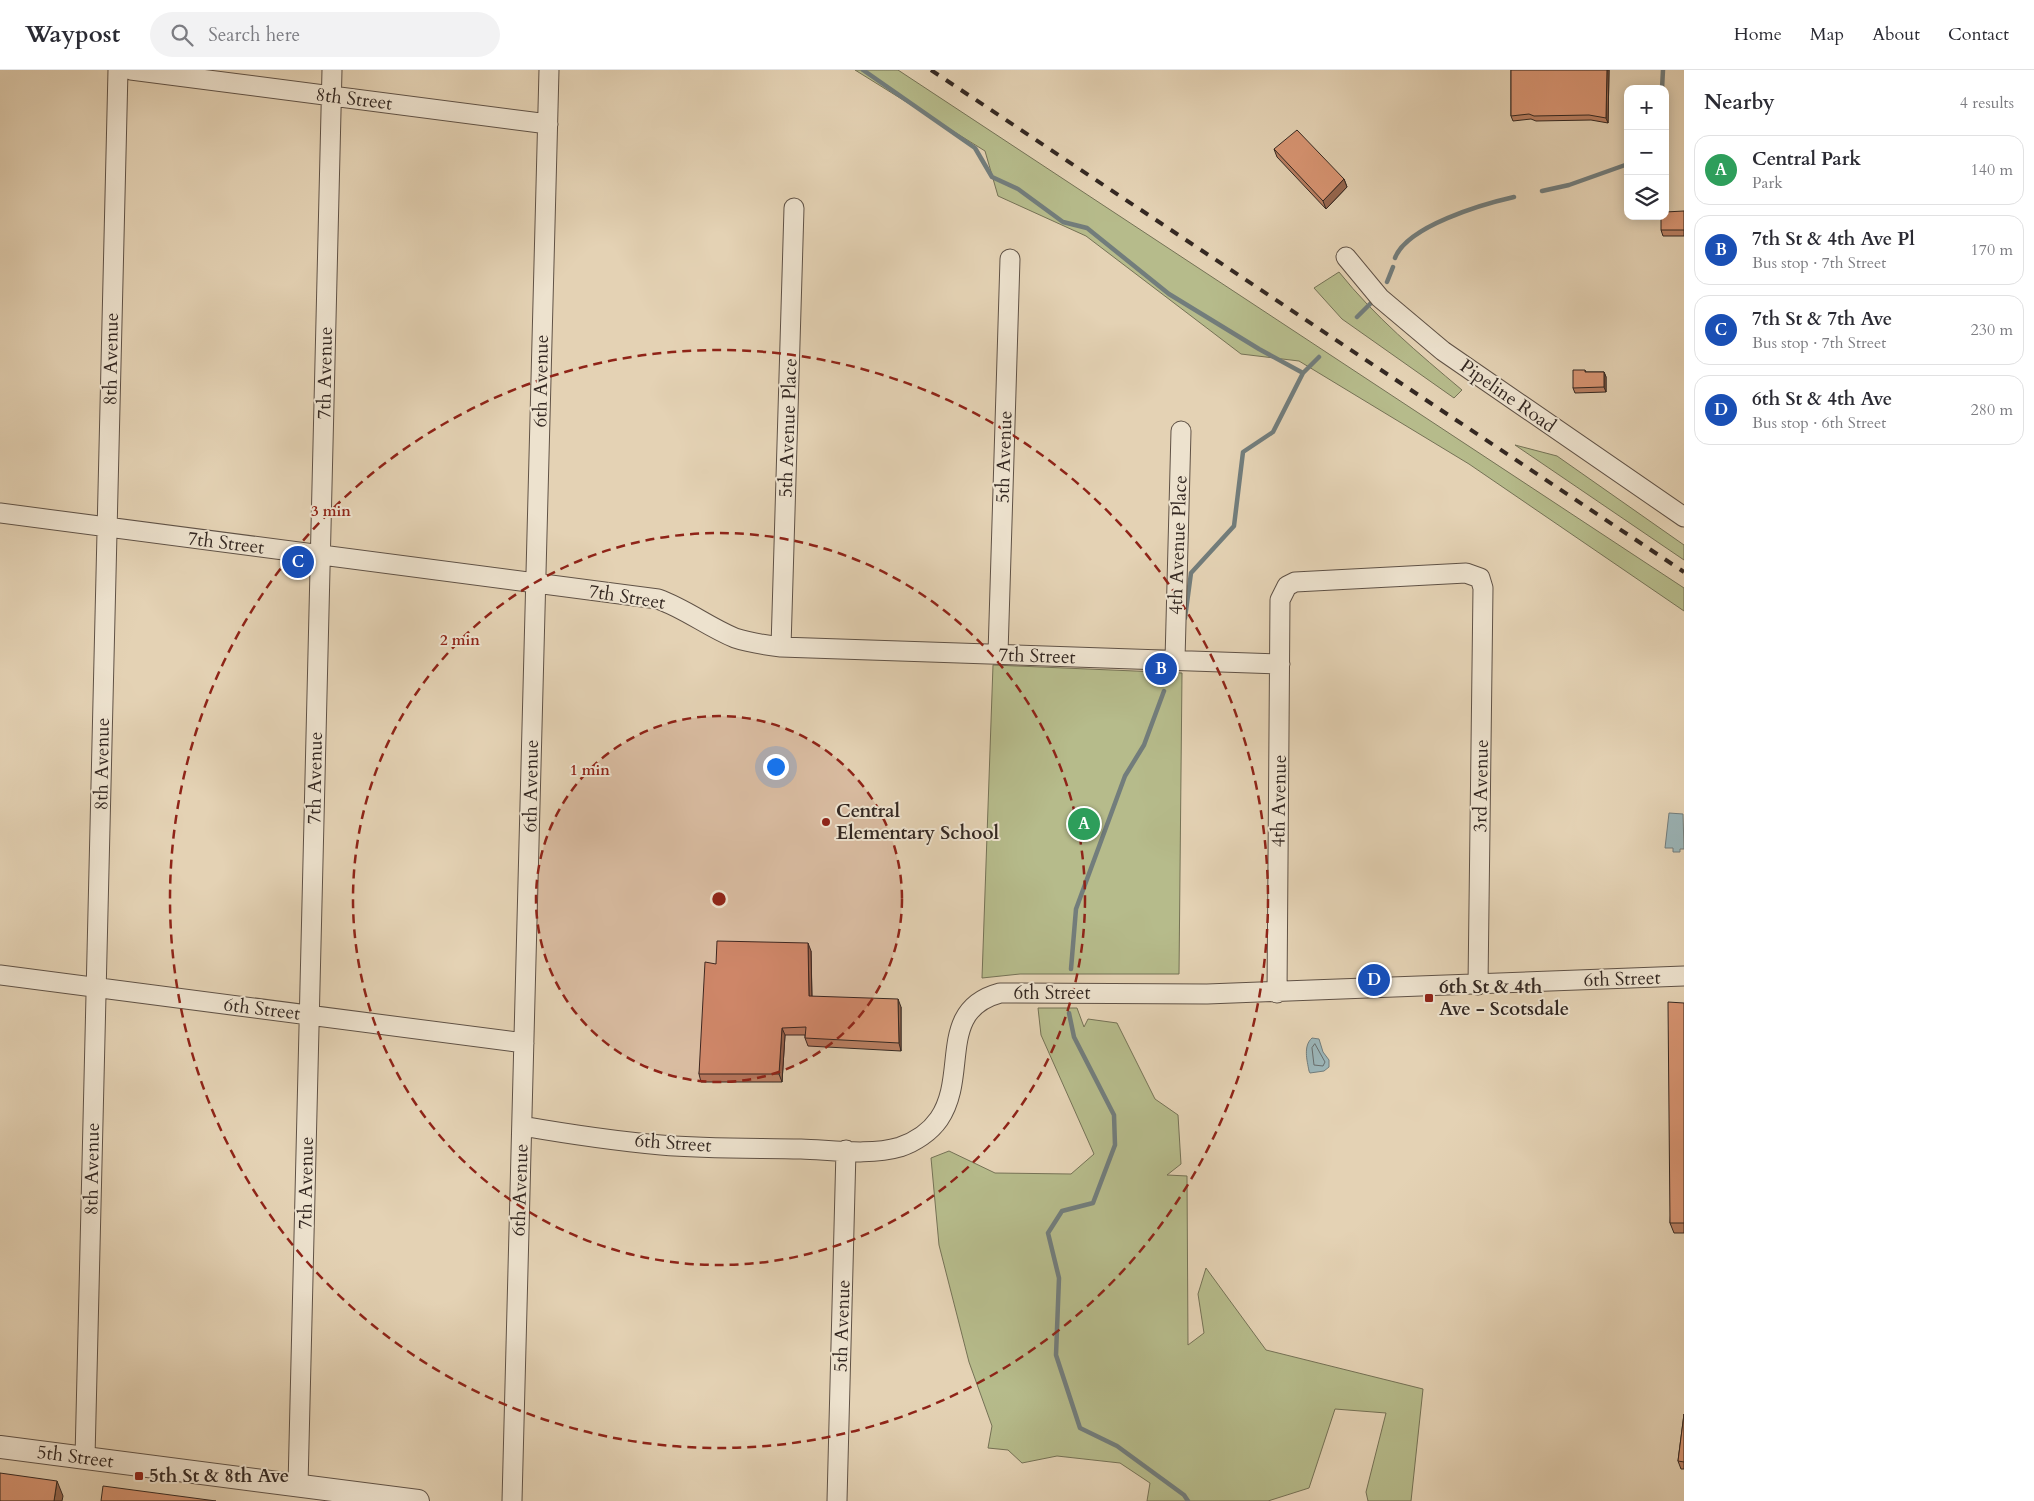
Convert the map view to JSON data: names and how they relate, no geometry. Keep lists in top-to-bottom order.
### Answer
{
  "streets": {
    "street": [
      "8th Street",
      "8th Avenue",
      "7th Avenue",
      "6th Avenue",
      "Pipeline Road",
      "5th Avenue Place",
      "5th Avenue",
      "7th Street",
      "4th Avenue Place",
      "3rd Avenue",
      "4th Avenue",
      "6th Street",
      "5th Street"
    ]
  },
  "crossings": [
    ["8th Street", "7th Avenue"],
    ["8th Street", "6th Avenue"],
    ["8th Avenue", "7th Street"],
    ["8th Avenue", "6th Street"],
    ["8th Avenue", "5th Street"],
    ["7th Avenue", "7th Street"],
    ["7th Avenue", "6th Street"],
    ["7th Avenue", "5th Street"],
    ["6th Avenue", "7th Street"],
    ["6th Avenue", "6th Street"],
    ["5th Avenue Place", "7th Street"],
    ["5th Avenue", "7th Street"],
    ["5th Avenue", "6th Street"],
    ["7th Street", "4th Avenue Place"],
    ["7th Street", "4th Avenue"],
    ["3rd Avenue", "4th Avenue"],
    ["3rd Avenue", "6th Street"],
    ["4th Avenue", "6th Street"]
  ],
  "places": {
    "other": ["Central Elementary School"],
    "transit": ["6th St & 4th Ave - Scotsdale", "5th St & 8th Ave"]
  },
  "page": {
    "header": "Waypost",
    "search": "Search here",
    "nav": [
      "Home",
      "Map",
      "About",
      "Contact"
    ],
    "heading": ["Nearby", "4 results"],
    "map_buttons": ["+", "−"],
    "list": [
      {
        "mark": "A",
        "name": "Central Park",
        "note": "Park",
        "value": "140 m"
      },
      {
        "mark": "B",
        "name": "7th St & 4th Ave Pl",
        "note": "Bus stop · 7th Street",
        "value": "170 m"
      },
      {
        "mark": "C",
        "name": "7th St & 7th Ave",
        "note": "Bus stop · 7th Street",
        "value": "230 m"
      },
      {
        "mark": "D",
        "name": "6th St & 4th Ave",
        "note": "Bus stop · 6th Street",
        "value": "280 m"
      }
    ],
    "pins": [
      "C",
      "B",
      "A",
      "D"
    ]
  },
  "rings": ["3 min", "2 min", "1 min"]
}
